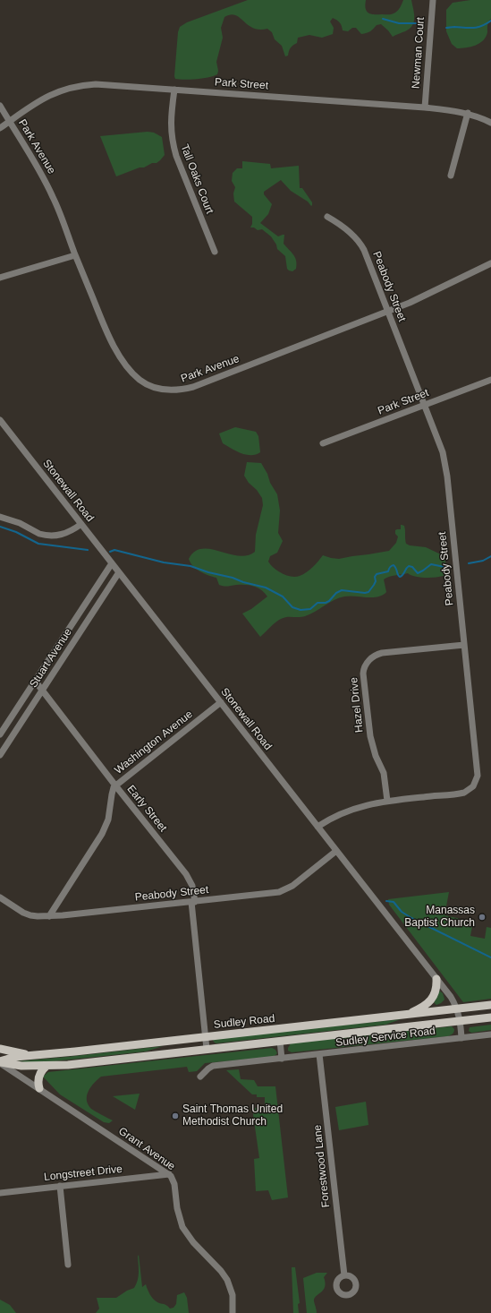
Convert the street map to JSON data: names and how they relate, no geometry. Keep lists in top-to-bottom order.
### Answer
{
  "streets": {
    "main road": ["Sudley Road"],
    "street": [
      "Newman Court",
      "Park Street",
      "Park Avenue",
      "Tall Oaks Court",
      "Peabody Street",
      "Stonewall Road",
      "Stuart Avenue",
      "Hazel Drive",
      "Washington Avenue",
      "Early Street",
      "Sudley Service Road",
      "Grant Avenue",
      "Forestwood Lane",
      "Longstreet Drive"
    ]
  },
  "crossings": [
    ["Newman Court", "Park Street"],
    ["Park Street", "Park Avenue"],
    ["Park Street", "Tall Oaks Court"],
    ["Park Street", "Peabody Street"],
    ["Park Avenue", "Peabody Street"],
    ["Peabody Street", "Stonewall Road"],
    ["Peabody Street", "Hazel Drive"],
    ["Peabody Street", "Washington Avenue"],
    ["Peabody Street", "Early Street"],
    ["Stonewall Road", "Stuart Avenue"],
    ["Stonewall Road", "Washington Avenue"],
    ["Stonewall Road", "Sudley Road"],
    ["Stonewall Road", "Sudley Service Road"],
    ["Stuart Avenue", "Early Street"],
    ["Washington Avenue", "Early Street"],
    ["Early Street", "Sudley Road"],
    ["Sudley Road", "Grant Avenue"],
    ["Sudley Service Road", "Forestwood Lane"],
    ["Grant Avenue", "Longstreet Drive"]
  ],
  "places": ["Manassas Baptist Church", "Saint Thomas United Methodist Church"]
}
